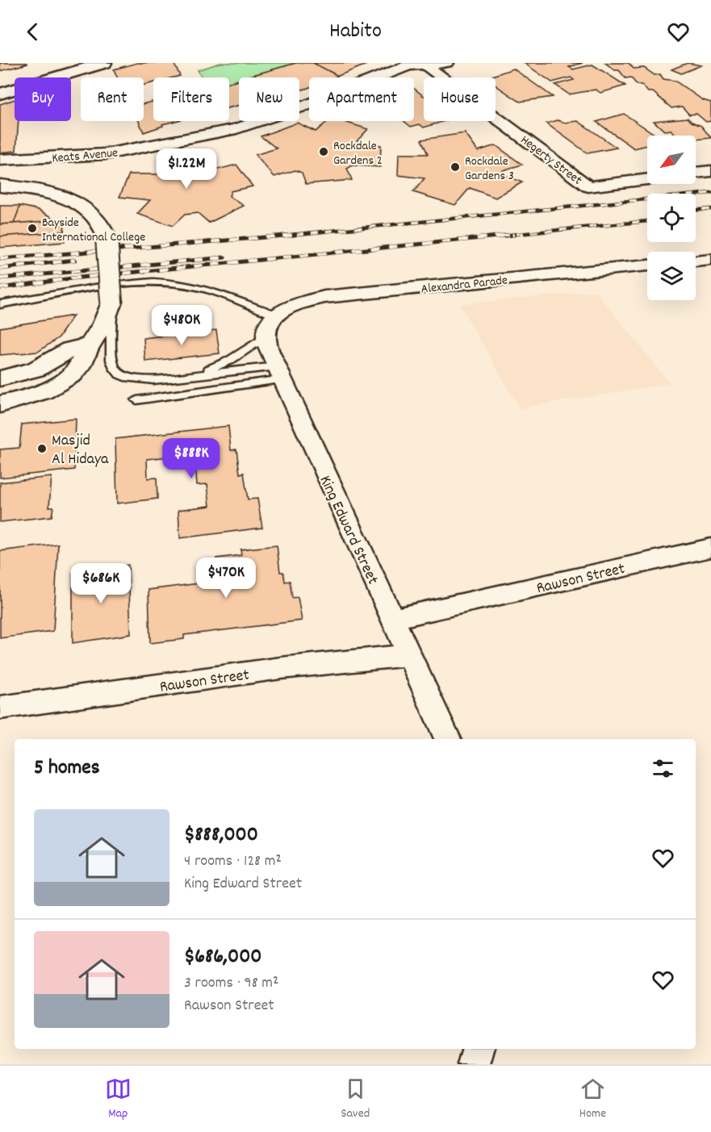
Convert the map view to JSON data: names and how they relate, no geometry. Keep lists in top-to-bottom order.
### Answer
{
  "streets": {
    "street": [
      "Keats Avenue",
      "Hegerty Street",
      "Alexandra Parade",
      "King Edward Street",
      "Rawson Street"
    ]
  },
  "crossings": [
    ["Keats Avenue", "Hegerty Street"],
    ["King Edward Street", "Rawson Street"]
  ],
  "places": [
    "Rockdale Gardens 2",
    "Rockdale Gardens 3",
    "Bayside International College",
    "Masjid Al Hidaya"
  ],
  "north": "bottom left",
  "page": {
    "header": "Habito",
    "chip": [
      "Buy",
      "Rent",
      "Filters",
      "New",
      "Apartment",
      "House"
    ],
    "price": [
      "$1.22M",
      "$480K",
      "$888K",
      "$470K",
      "$686K"
    ],
    "heading": "5 homes",
    "list": [
      {
        "name": "$888,000",
        "note": "4 rooms · 128 m² · King Edward Street"
      },
      {
        "name": "$686,000",
        "note": "3 rooms · 98 m² · Rawson Street"
      }
    ],
    "tabs": ["Map", "Saved", "Home"]
  }
}
